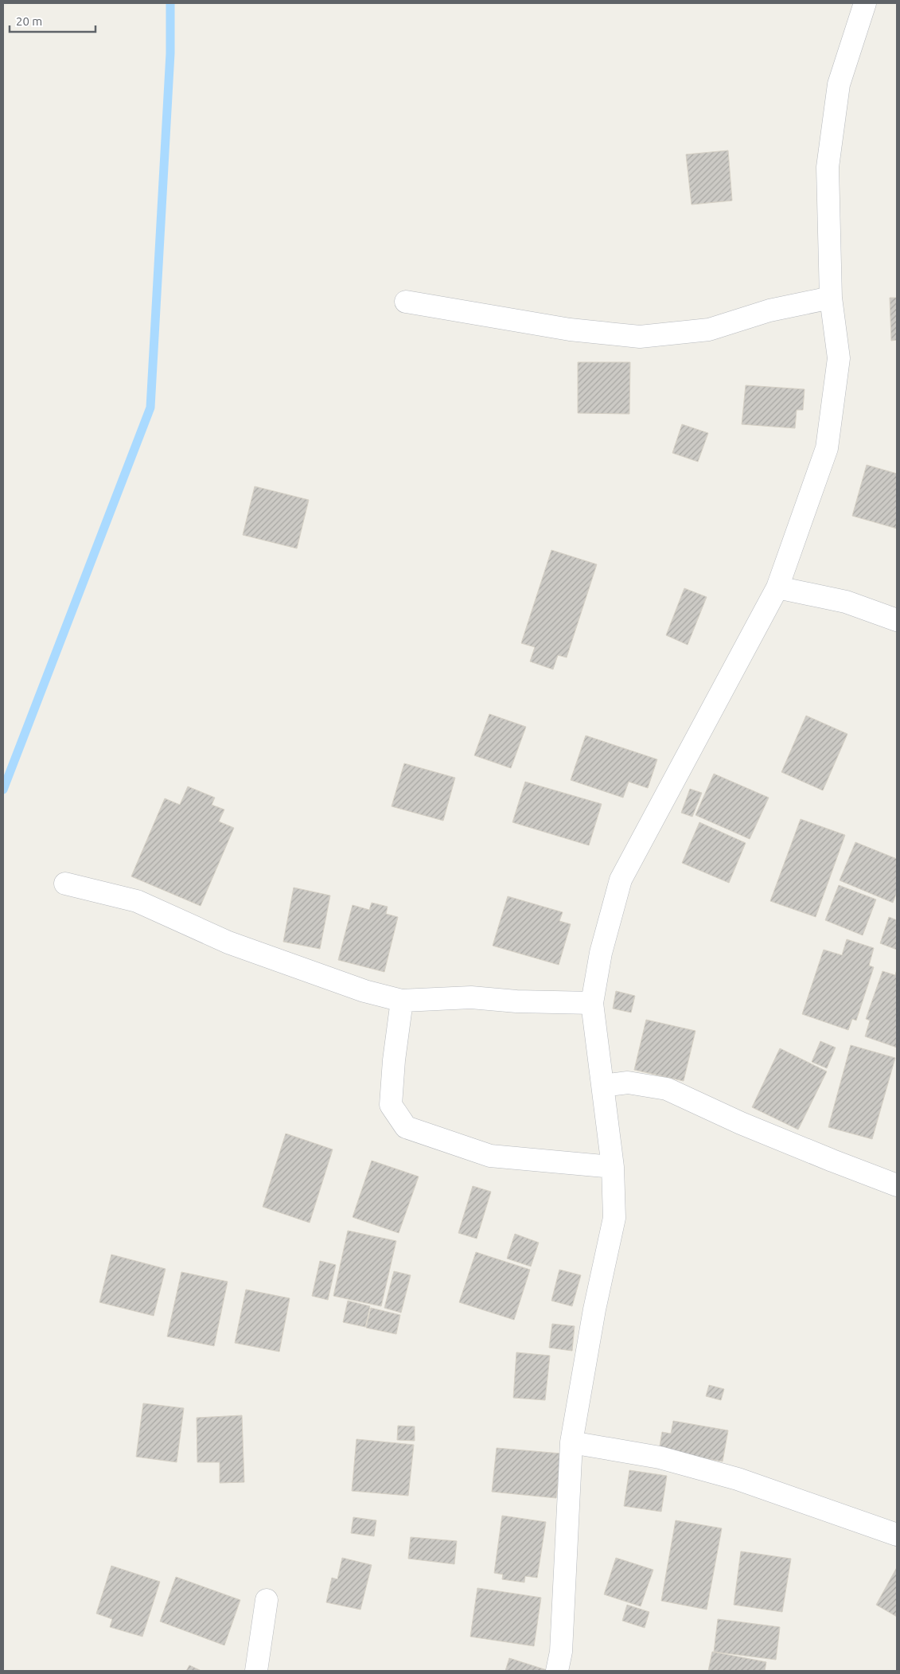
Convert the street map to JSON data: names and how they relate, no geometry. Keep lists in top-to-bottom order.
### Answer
{
  "scale_bar": "20 m"
}
